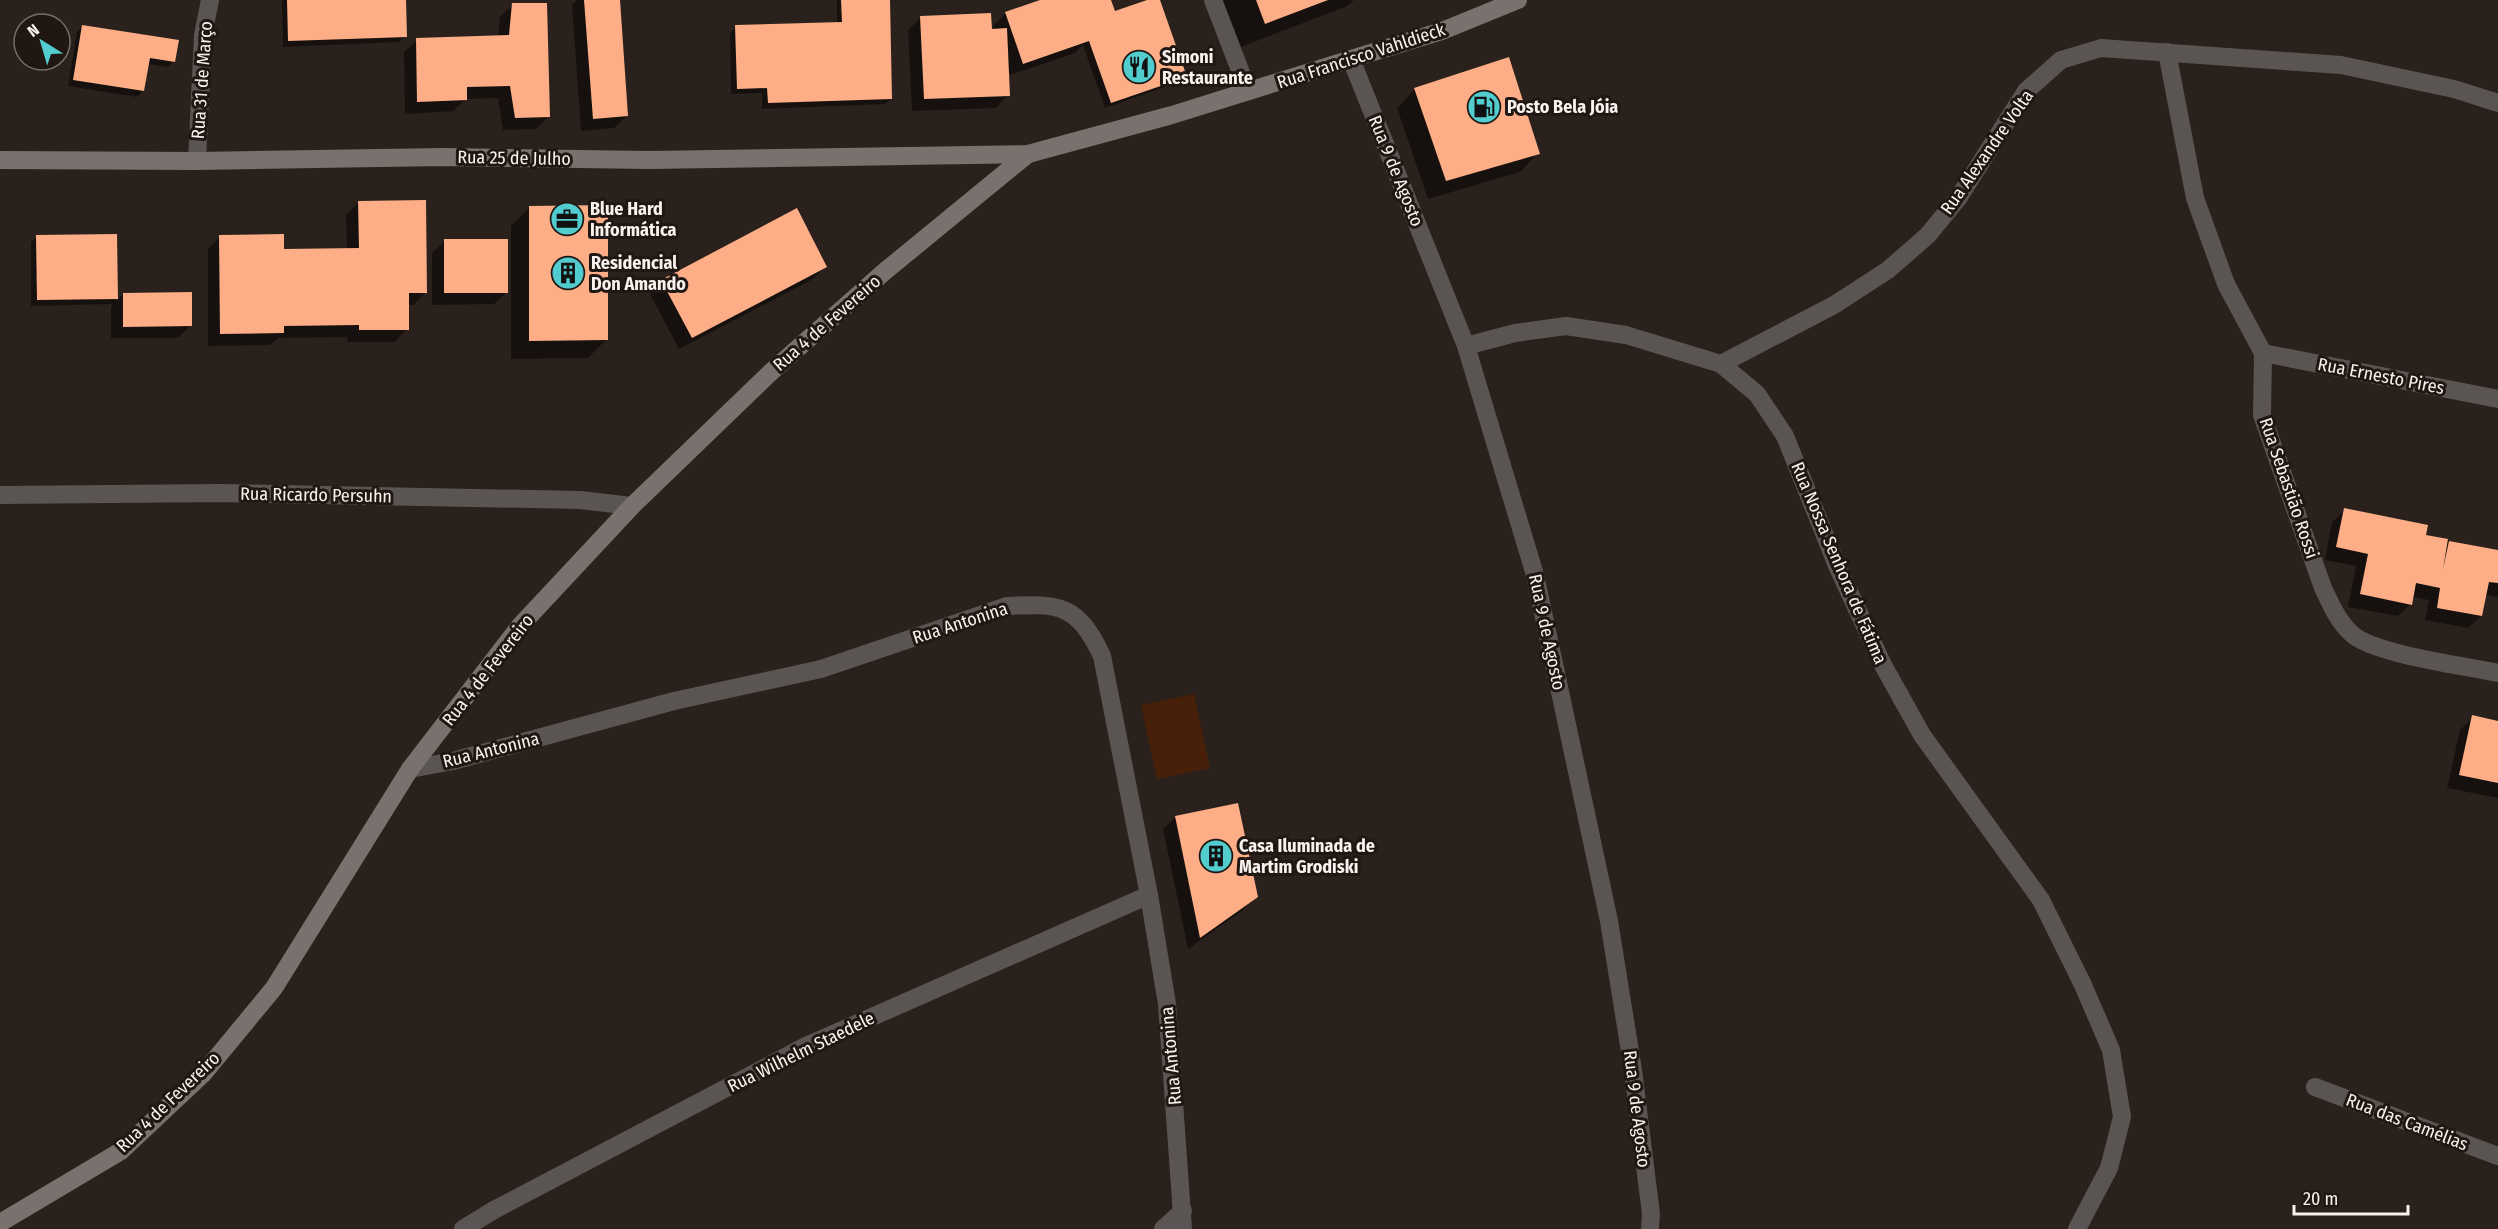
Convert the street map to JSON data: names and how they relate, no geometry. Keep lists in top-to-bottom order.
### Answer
{
  "streets": {
    "main road": ["Rua Francisco Vahldieck", "Rua 25 de Julho", "Rua 4 de Fevereiro"],
    "street": [
      "Rua 31 de Março",
      "Rua Alexandre Volta",
      "Rua 9 de Agosto",
      "Rua Ernesto Pires",
      "Rua Sebastião Rossi",
      "Rua Ricardo Persuhn",
      "Rua Nossa Senhora de Fátima",
      "Rua Antonina",
      "Rua Wilhelm Staedele",
      "Rua das Camélias"
    ]
  },
  "crossings": [
    ["Rua Francisco Vahldieck", "Rua 25 de Julho"],
    ["Rua Francisco Vahldieck", "Rua 9 de Agosto"],
    ["Rua Francisco Vahldieck", "Rua 4 de Fevereiro"],
    ["Rua 31 de Março", "Rua 25 de Julho"],
    ["Rua Alexandre Volta", "Rua Sebastião Rossi"],
    ["Rua Alexandre Volta", "Rua Nossa Senhora de Fátima"],
    ["Rua 25 de Julho", "Rua 4 de Fevereiro"],
    ["Rua 9 de Agosto", "Rua Nossa Senhora de Fátima"],
    ["Rua 4 de Fevereiro", "Rua Ricardo Persuhn"],
    ["Rua 4 de Fevereiro", "Rua Antonina"],
    ["Rua Ernesto Pires", "Rua Sebastião Rossi"],
    ["Rua Antonina", "Rua Wilhelm Staedele"]
  ],
  "places": {
    "restaurant": ["Simoni Restaurante"],
    "fuel station": ["Posto Bela Jóia"],
    "office": ["Blue Hard Informática"],
    "building": ["Residencial Don Amando", "Casa Iluminada de Martim Grodiski"]
  },
  "scale_bar": "20 m",
  "north": "top left"
}
